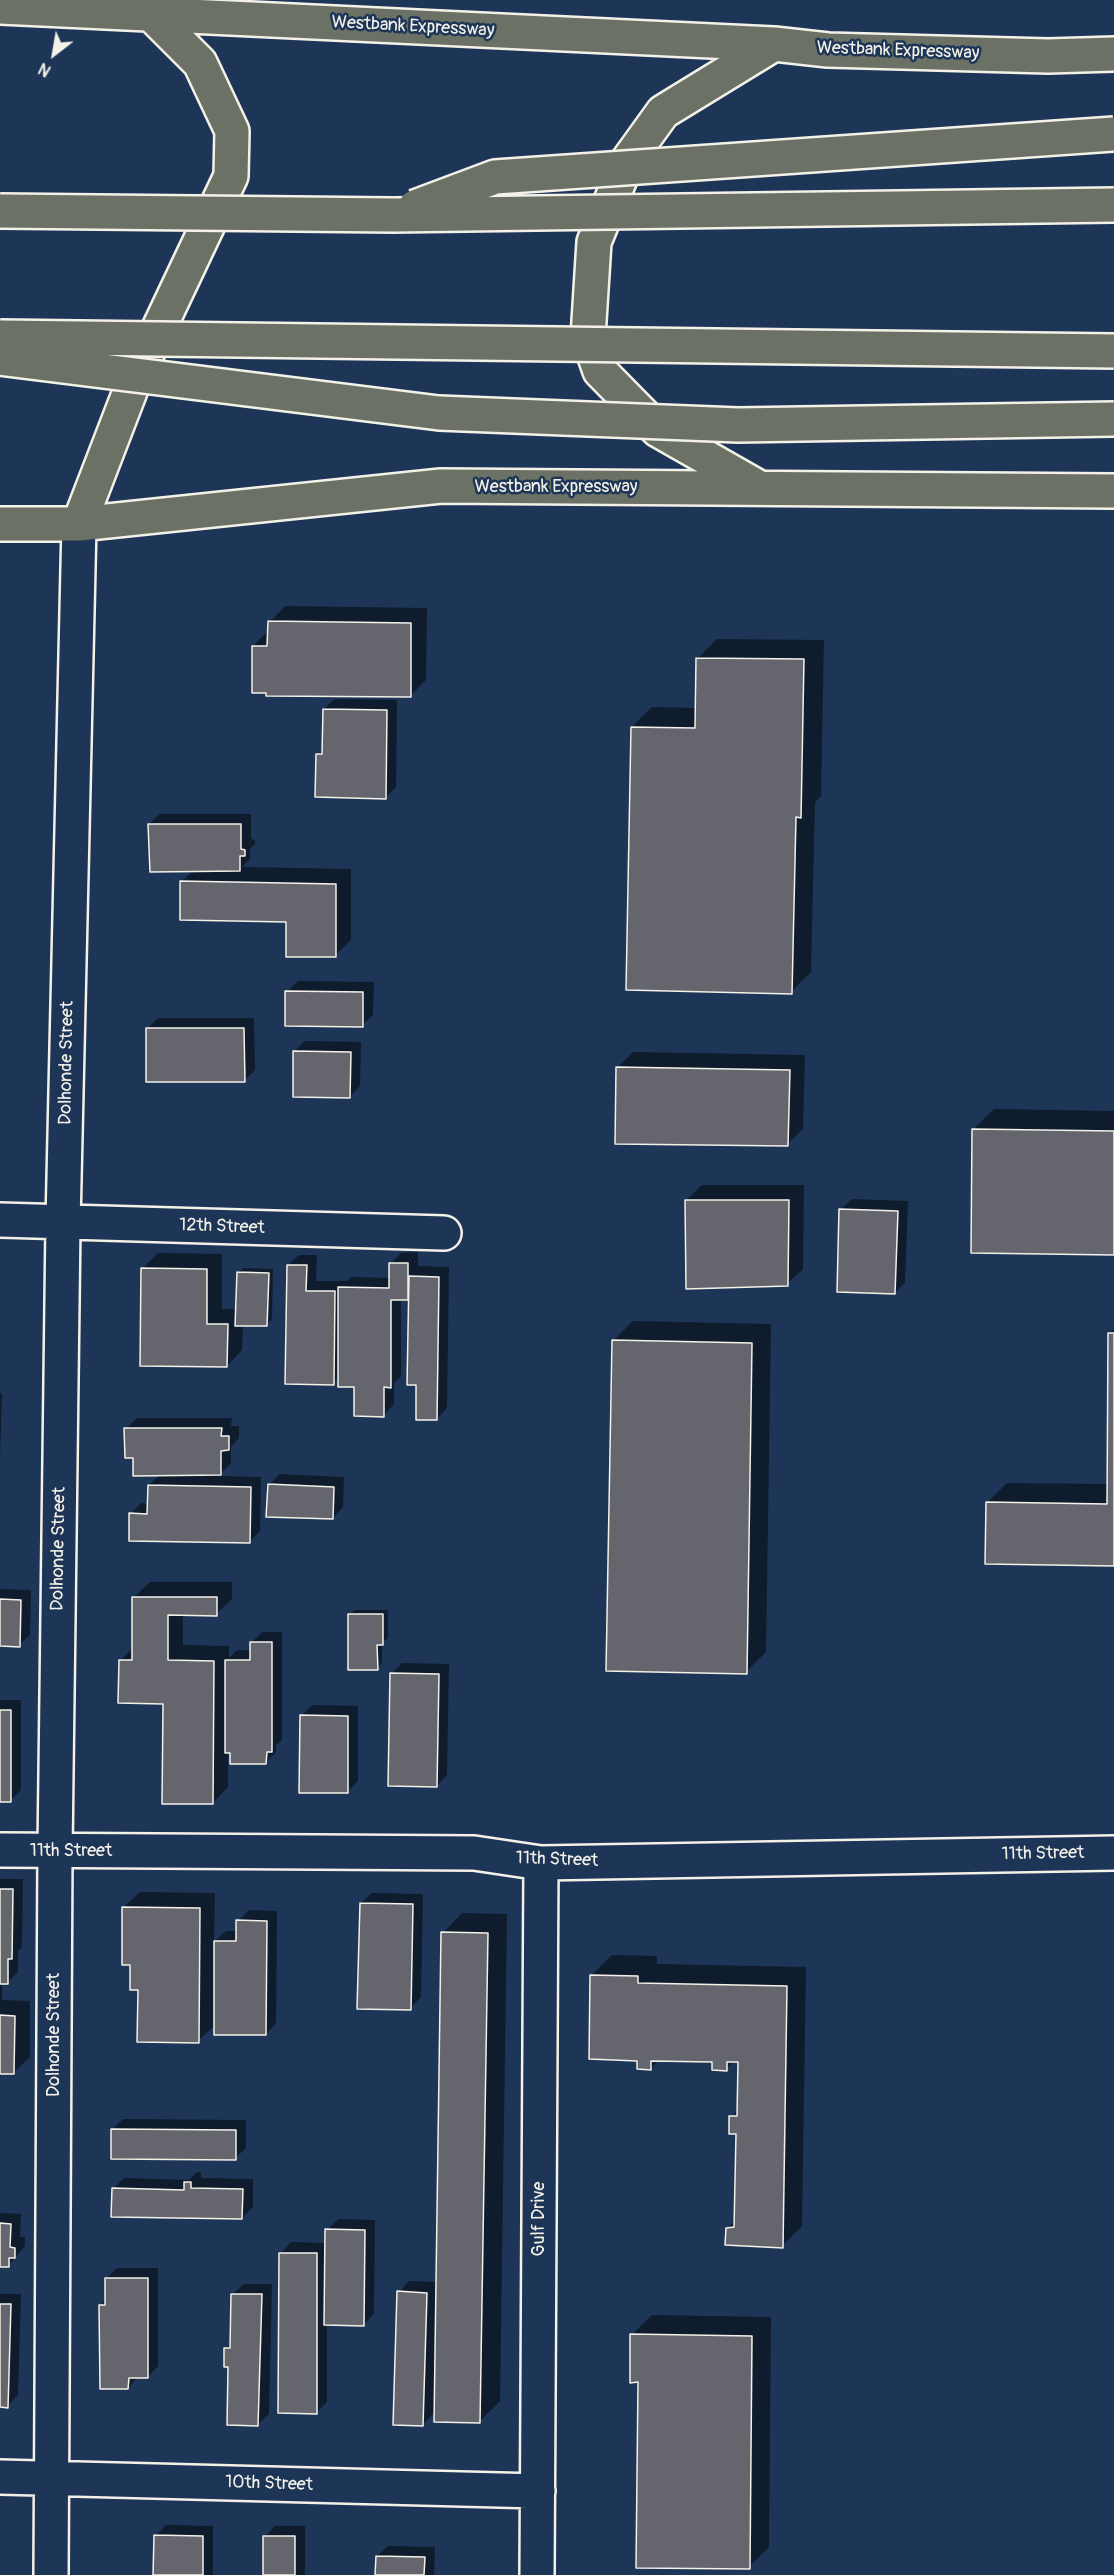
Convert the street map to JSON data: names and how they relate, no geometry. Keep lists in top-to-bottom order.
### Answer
{
  "streets": {
    "main road": ["Westbank Expressway"],
    "street": [
      "Dolhonde Street",
      "12th Street",
      "11th Street",
      "Gulf Drive",
      "10th Street"
    ]
  },
  "crossings": [
    ["Westbank Expressway", "Dolhonde Street"],
    ["Dolhonde Street", "12th Street"],
    ["Dolhonde Street", "11th Street"],
    ["Dolhonde Street", "10th Street"],
    ["11th Street", "Gulf Drive"],
    ["Gulf Drive", "10th Street"]
  ],
  "north": "bottom left"
}
